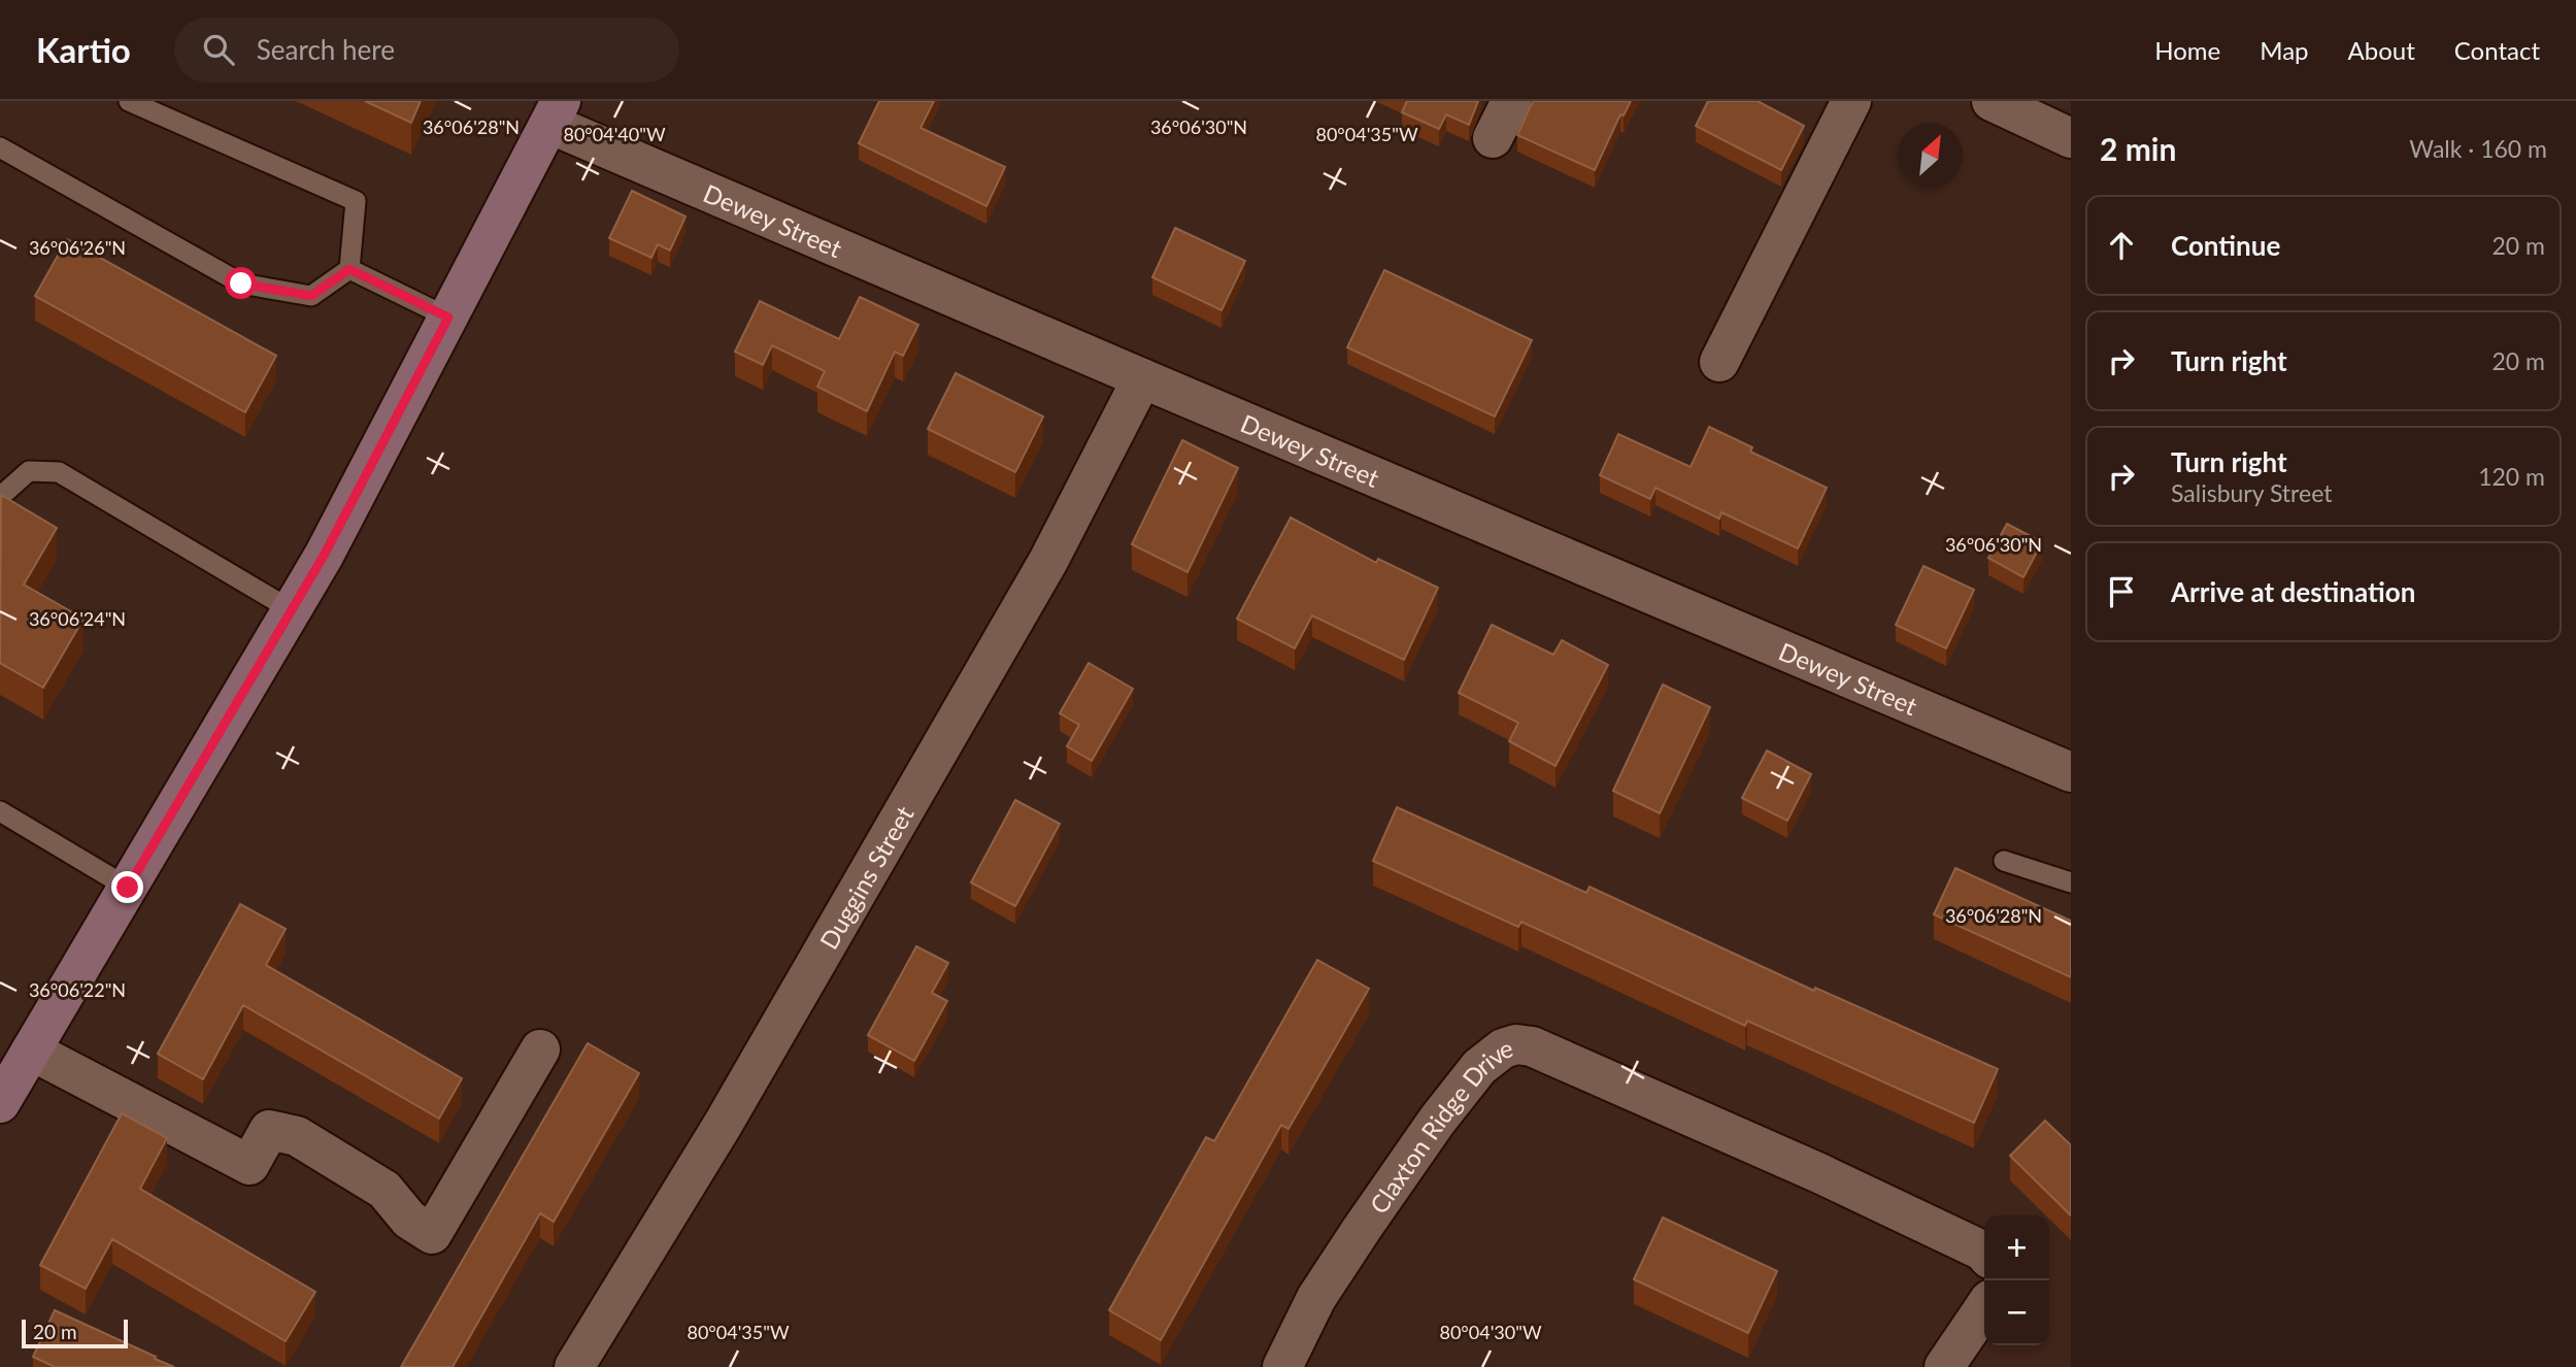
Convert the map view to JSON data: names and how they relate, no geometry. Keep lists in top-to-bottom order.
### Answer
{
  "streets": {
    "street": ["Dewey Street", "Duggins Street", "Claxton Ridge Drive"]
  },
  "crossings": [
    ["Dewey Street", "Duggins Street"]
  ],
  "scale_bar": "20 m",
  "north": "top right",
  "page": {
    "header": "Kartio",
    "search": "Search here",
    "nav": [
      "Home",
      "Map",
      "About",
      "Contact"
    ],
    "heading": ["2 min", "Walk · 160 m"],
    "list": [
      ["Continue", "20 m"],
      ["Turn right", "20 m"],
      ["Turn right", "Salisbury Street", "120 m"],
      "Arrive at destination"
    ],
    "map_buttons": ["+", "−"],
    "scale": "20 m"
  },
  "coordinates": [
    "36°06'28\"N",
    "36°06'30\"N",
    "80°04'40\"W",
    "80°04'35\"W",
    "36°06'26\"N",
    "36°06'24\"N",
    "36°06'22\"N",
    "80°04'30\"W"
  ]
}
